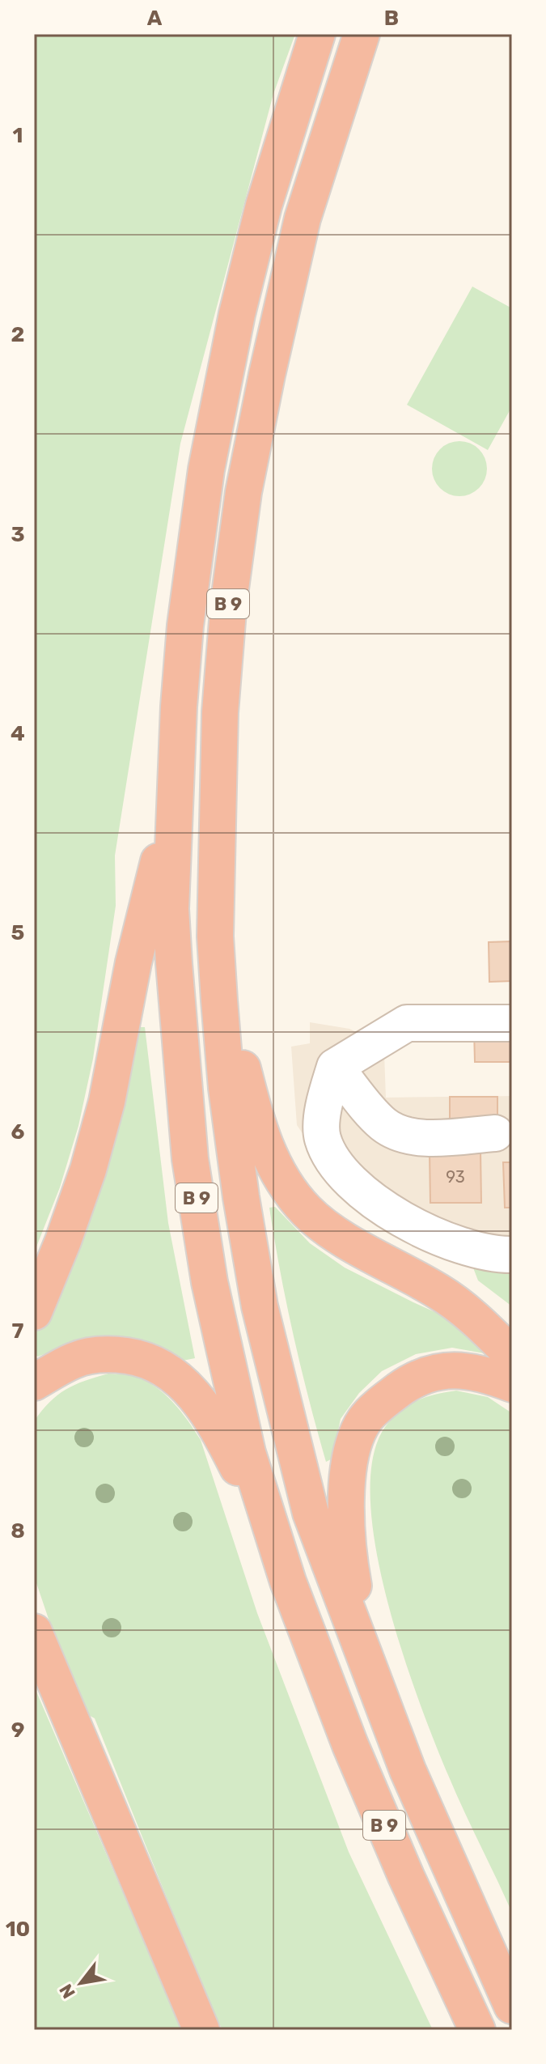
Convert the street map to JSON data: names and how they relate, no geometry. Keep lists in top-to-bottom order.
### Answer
{
  "streets": {
    "highway": ["B 9"]
  },
  "house_numbers": ["93"],
  "north": "bottom left",
  "grid": {
    "columns": ["A", "B"],
    "rows": [
      "1",
      "2",
      "3",
      "4",
      "5",
      "6",
      "7",
      "8",
      "9",
      "10"
    ]
  }
}
